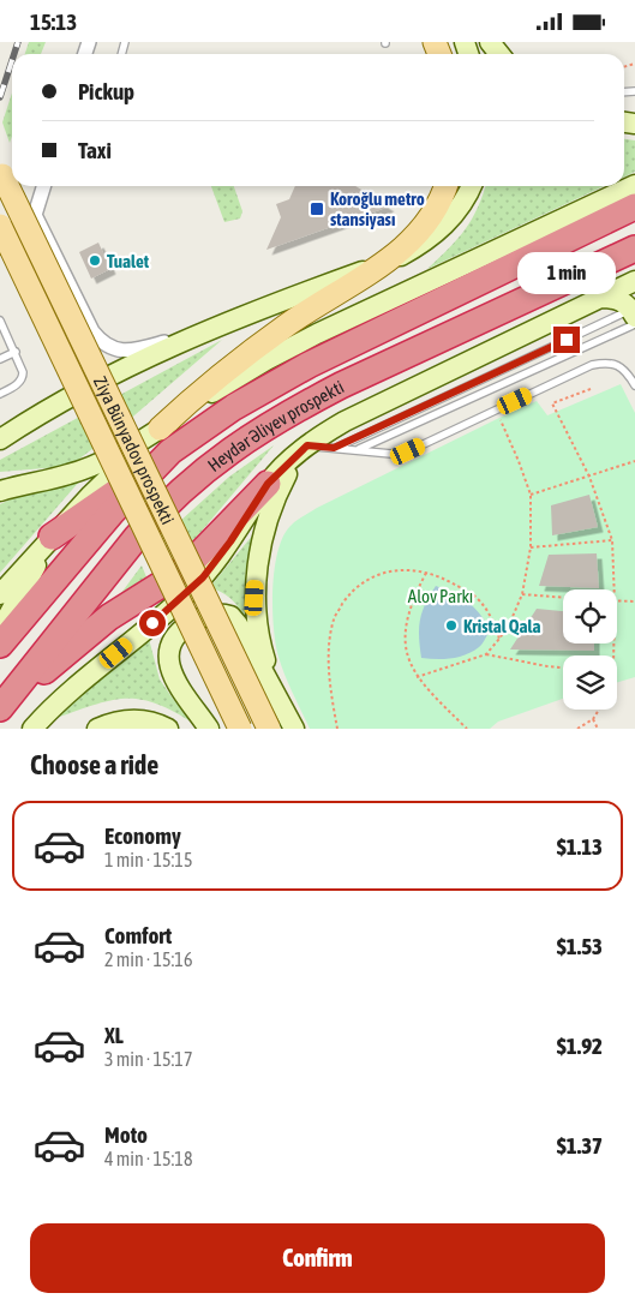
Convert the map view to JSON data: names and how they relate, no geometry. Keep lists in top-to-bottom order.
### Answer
{
  "streets": {
    "highway": ["Heydər Əliyev prospekti"],
    "main road": ["Ziya Bünyadov prospekti"]
  },
  "parks": ["Alov Parkı"],
  "places": {
    "transit": ["Koroğlu metro stansiyası"],
    "other": ["Tualet", "Kristal Qala"]
  },
  "page": {
    "status": "15:13",
    "banner": ["Pickup", "Taxi"],
    "bubble": "1 min",
    "heading": "Choose a ride",
    "list": [
      {
        "name": "Economy",
        "note": "1 min · 15:15",
        "value": "$1.13"
      },
      {
        "name": "Comfort",
        "note": "2 min · 15:16",
        "value": "$1.53"
      },
      {
        "name": "XL",
        "note": "3 min · 15:17",
        "value": "$1.92"
      },
      {
        "name": "Moto",
        "note": "4 min · 15:18",
        "value": "$1.37"
      }
    ],
    "buttons": "Confirm"
  }
}
